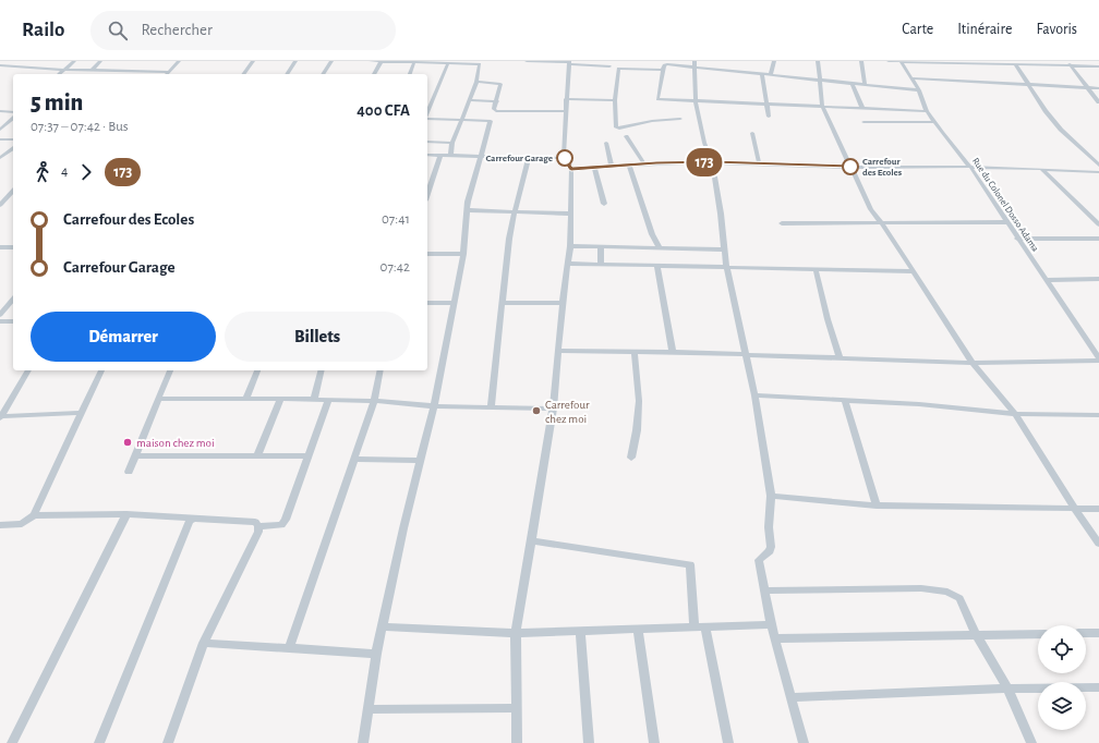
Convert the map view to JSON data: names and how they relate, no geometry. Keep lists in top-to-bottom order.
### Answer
{
  "streets": {
    "street": ["Rue du Colonel Dosso Adama"]
  },
  "places": [
    "Carrefour Garage",
    "Carrefour des Ecoles",
    "Carrefour chez moi",
    "maison chez moi"
  ],
  "lines": ["bus line 173"],
  "page": {
    "header": "Railo",
    "search": "Rechercher",
    "nav": ["Carte", "Itinéraire", "Favoris"],
    "on_map": "173",
    "heading": ["5 min", "07:37 – 07:42 · Bus", "400 CFA"],
    "legs": ["4", "173"],
    "list": [
      {
        "name": "Carrefour des Ecoles",
        "value": "07:41"
      },
      {
        "name": "Carrefour Garage",
        "value": "07:42"
      }
    ],
    "buttons": ["Démarrer", "Billets"]
  }
}
